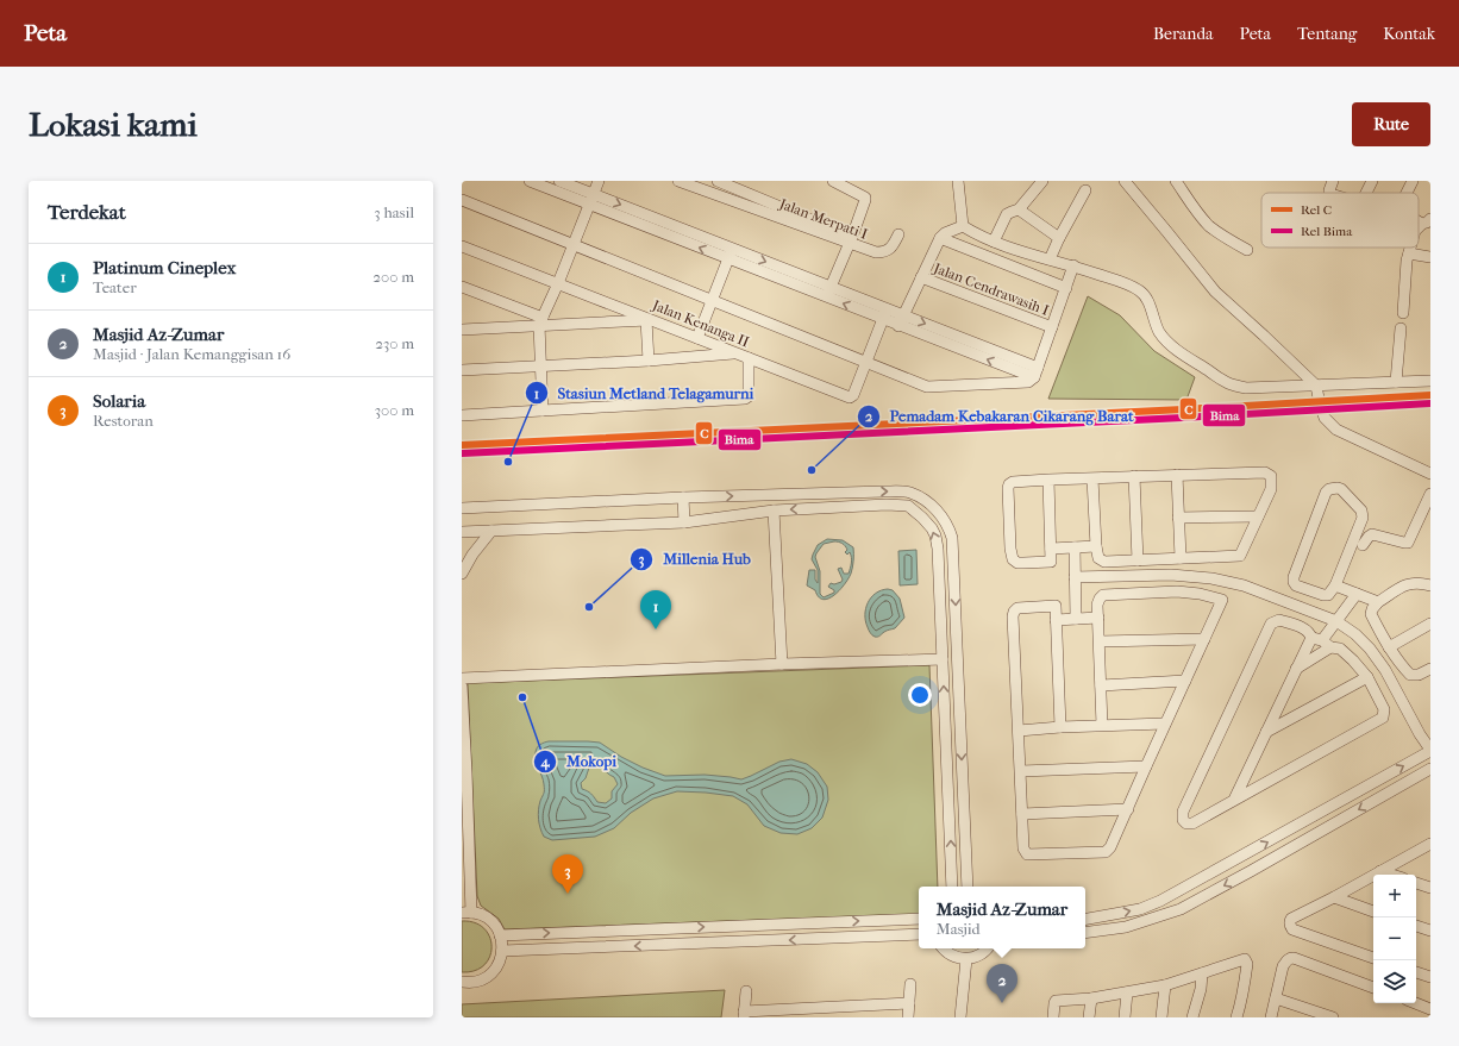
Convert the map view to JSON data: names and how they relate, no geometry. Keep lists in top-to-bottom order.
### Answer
{
  "streets": {
    "street": ["Jalan Merpati I", "Jalan Cendrawasih I", "Jalan Kenanga II"]
  },
  "places": [
    "Stasiun Metland Telagamurni",
    "Pemadam Kebakaran Cikarang Barat",
    "Millenia Hub",
    "Mokopi"
  ],
  "lines": ["rail line C", "rail line Bima"],
  "legend": ["Rel C", "Rel Bima"],
  "page": {
    "header": "Peta",
    "nav": [
      "Beranda",
      "Peta",
      "Tentang",
      "Kontak"
    ],
    "buttons": "Rute",
    "title": "Lokasi kami",
    "heading": ["Terdekat", "3 hasil"],
    "list": [
      {
        "mark": "1",
        "name": "Platinum Cineplex",
        "note": "Teater",
        "value": "200 m"
      },
      {
        "mark": "2",
        "name": "Masjid Az-Zumar",
        "note": "Masjid · Jalan Kemanggisan 16",
        "value": "230 m"
      },
      {
        "mark": "3",
        "name": "Solaria",
        "note": "Restoran",
        "value": "300 m"
      }
    ],
    "pins": ["1", "3", "2"],
    "map_buttons": ["+", "−"],
    "popup": ["Masjid Az-Zumar", "Masjid"]
  }
}
